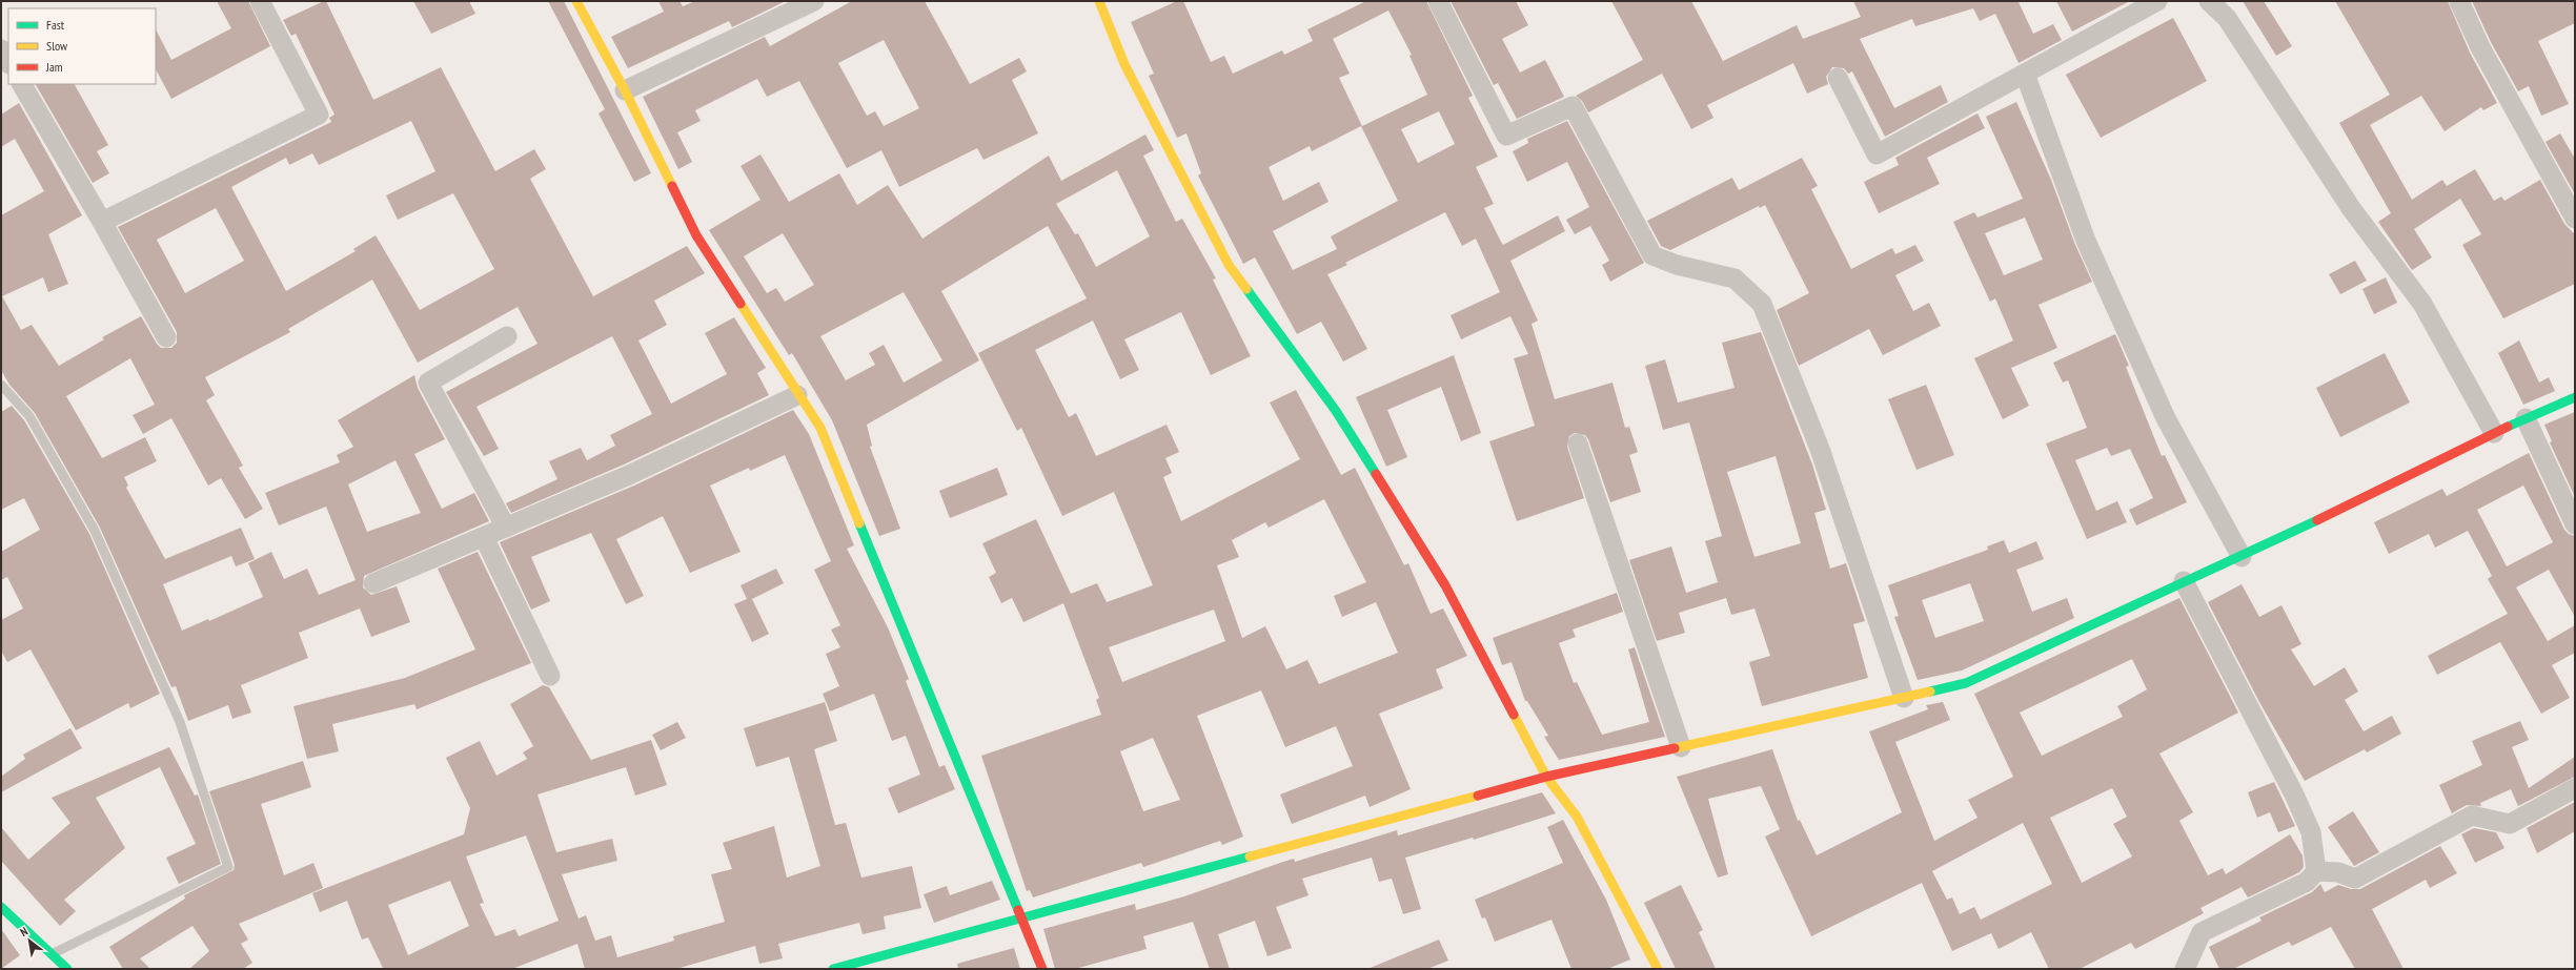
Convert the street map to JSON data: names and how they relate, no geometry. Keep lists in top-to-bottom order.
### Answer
{
  "legend": ["Fast", "Slow", "Jam"],
  "north": "top left"
}
